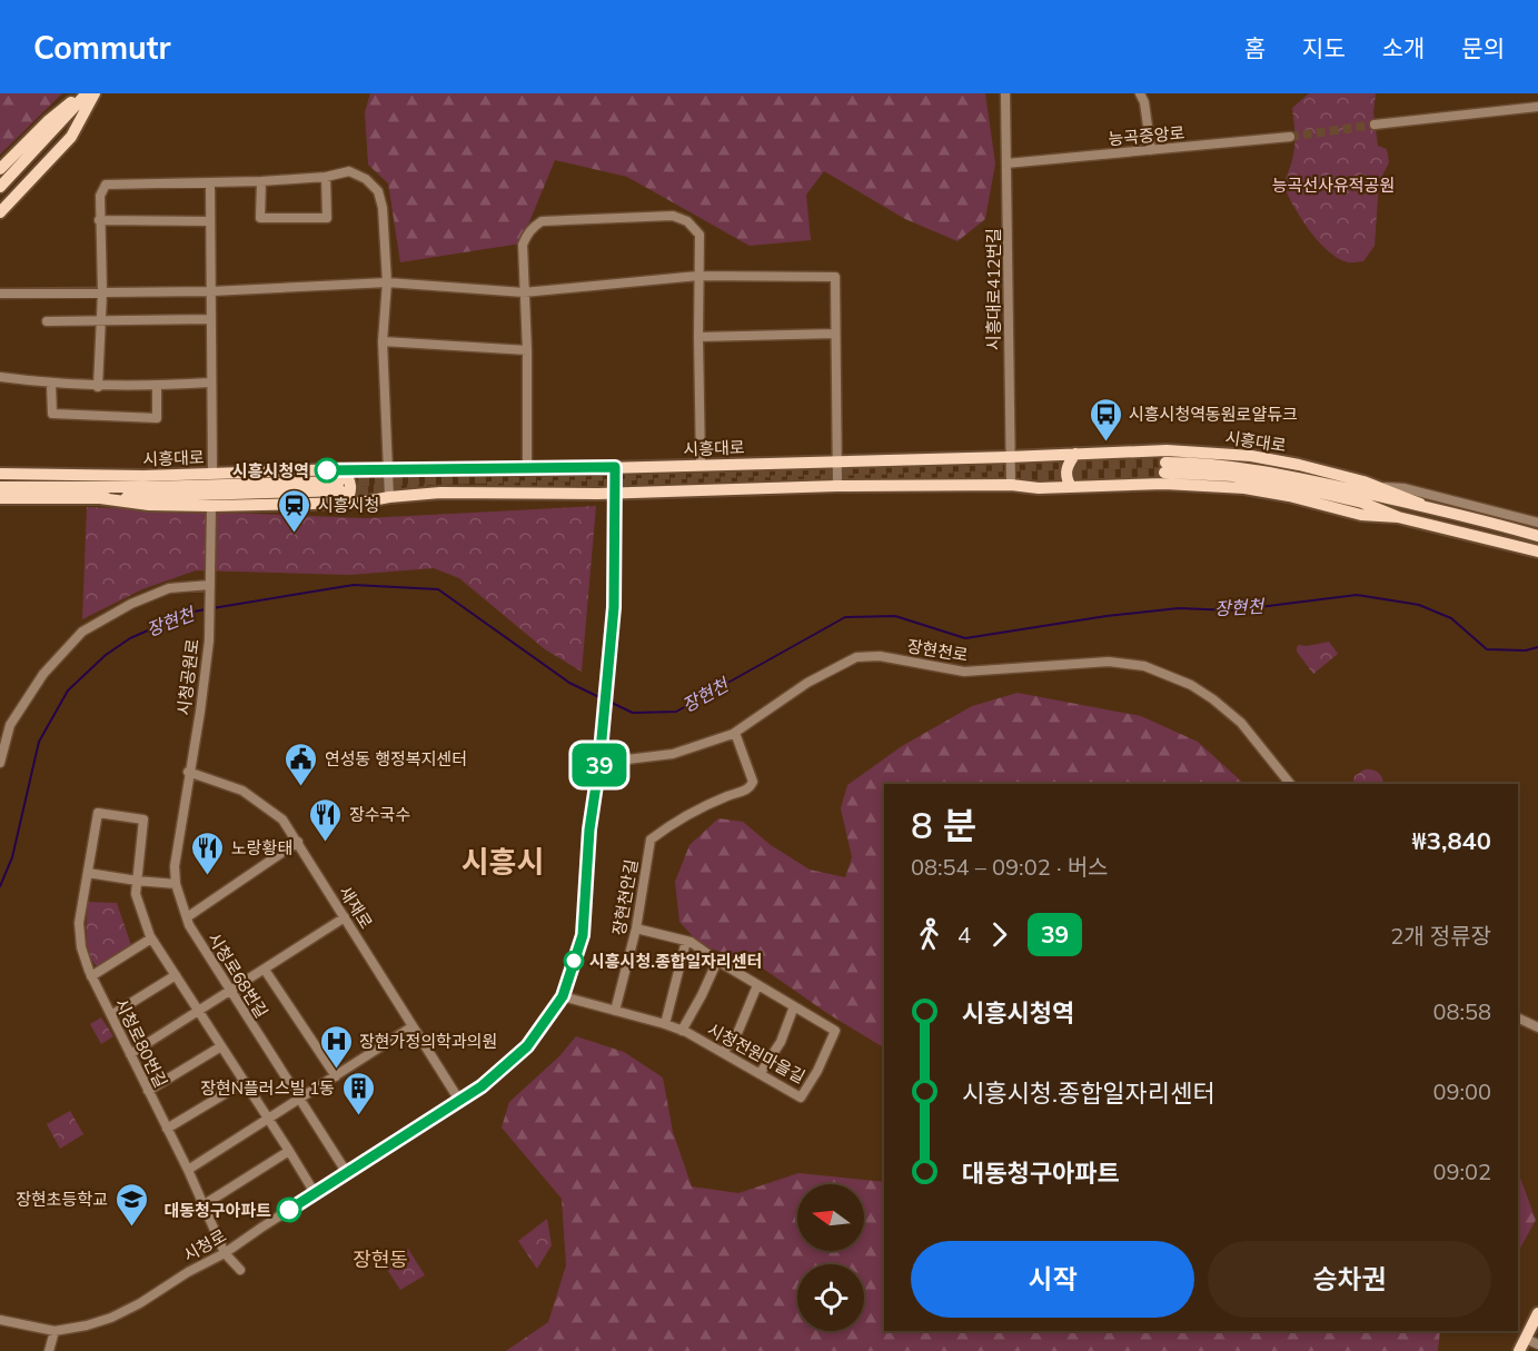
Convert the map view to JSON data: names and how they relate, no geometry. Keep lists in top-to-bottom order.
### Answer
{
  "streets": {
    "main road": ["시흥대로"],
    "street": [
      "능곡중앙로",
      "시흥대로412번길",
      "장현천로",
      "시청공원로",
      "장현천안길",
      "새재로",
      "시청로68번길",
      "시청로80번길",
      "시청전원마을길",
      "시청로"
    ]
  },
  "crossings": [
    ["능곡중앙로", "시흥대로412번길"],
    ["시흥대로412번길", "시흥대로"],
    ["시흥대로", "시청공원로"],
    ["시흥대로", "시청로"],
    ["장현천로", "장현천안길"],
    ["장현천로", "시청로"],
    ["시청공원로", "새재로"],
    ["시청공원로", "시청로68번길"],
    ["장현천안길", "시청전원마을길"],
    ["새재로", "시청로68번길"],
    ["새재로", "시청로"],
    ["시청로68번길", "시청로"],
    ["시청로80번길", "시청로"],
    ["시청전원마을길", "시청로"]
  ],
  "districts": ["시흥시", "장현동"],
  "water": ["장현천"],
  "parks": ["능곡선사유적공원"],
  "places": {
    "bus stop": ["시흥시청역동원로얄듀크"],
    "other": ["시흥시청역", "시흥시청.종합일자리센터", "대동청구아파트"],
    "station": ["시흥시청"],
    "public building": ["연성동 행정복지센터"],
    "restaurant": ["장수국수", "노랑황태"],
    "hospital": ["장현가정의학과의원"],
    "building": ["장현N플러스빌 1동"],
    "school or university": ["장현초등학교"]
  },
  "lines": ["bus line 39"],
  "north": "left",
  "page": {
    "header": "Commutr",
    "nav": [
      "홈",
      "지도",
      "소개",
      "문의"
    ],
    "on_map": "39",
    "heading": ["8 분", "08:54 – 09:02 · 버스", "₩3,840"],
    "legs": ["4", "39", "2개 정류장"],
    "list": [
      {
        "name": "시흥시청역",
        "value": "08:58"
      },
      {
        "name": "시흥시청.종합일자리센터",
        "value": "09:00"
      },
      {
        "name": "대동청구아파트",
        "value": "09:02"
      }
    ],
    "buttons": ["시작", "승차권"]
  }
}
